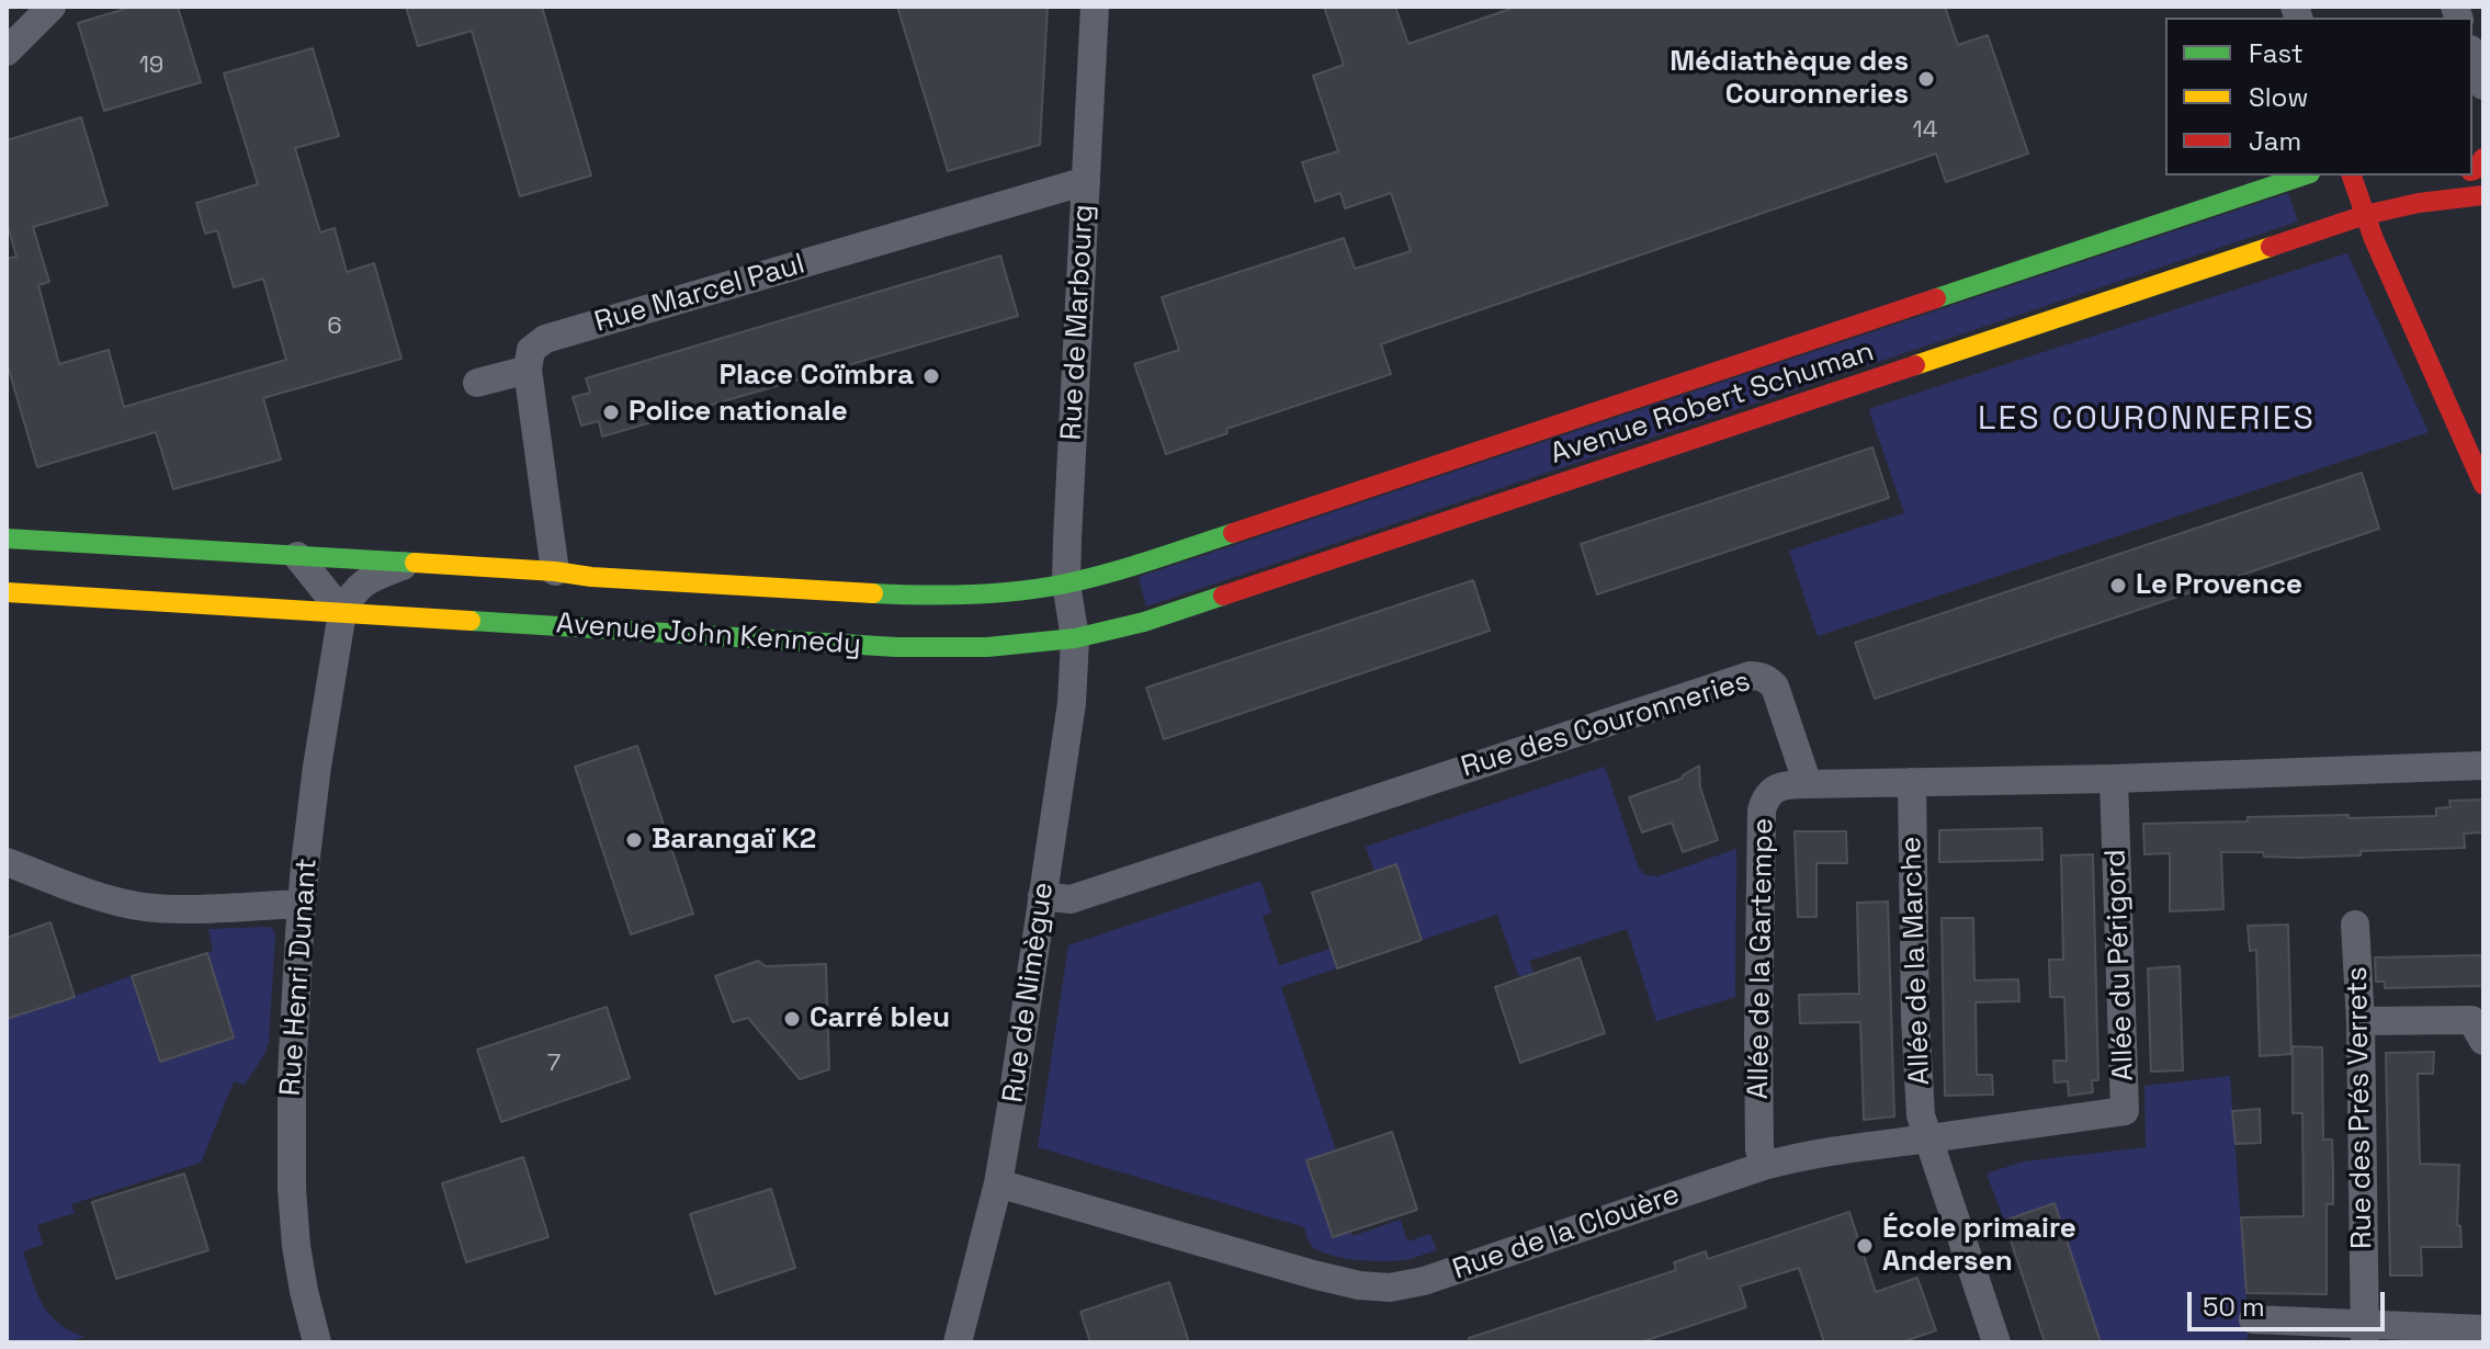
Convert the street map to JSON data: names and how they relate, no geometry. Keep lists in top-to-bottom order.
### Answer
{
  "streets": {
    "main road": ["Avenue Robert Schuman", "Avenue John Kennedy"],
    "street": [
      "Rue Marcel Paul",
      "Rue de Marbourg",
      "Rue des Couronneries",
      "Allée de la Gartempe",
      "Allée de la Marche",
      "Allée du Périgord",
      "Rue Henri Dunant",
      "Rue de Nimègue",
      "Rue des Prés Verrets",
      "Rue de la Clouère"
    ]
  },
  "crossings": [
    ["Rue Marcel Paul", "Rue de Marbourg"],
    ["Rue de Marbourg", "Avenue Robert Schuman"],
    ["Rue de Marbourg", "Avenue John Kennedy"],
    ["Rue de Marbourg", "Rue de Nimègue"],
    ["Avenue Robert Schuman", "Avenue John Kennedy"],
    ["Avenue Robert Schuman", "Rue de Nimègue"],
    ["Avenue John Kennedy", "Rue Henri Dunant"],
    ["Avenue John Kennedy", "Rue de Nimègue"],
    ["Rue des Couronneries", "Allée de la Gartempe"],
    ["Rue des Couronneries", "Rue de Nimègue"],
    ["Allée de la Gartempe", "Rue de la Clouère"],
    ["Allée de la Marche", "Allée du Périgord"],
    ["Allée de la Marche", "Rue de la Clouère"],
    ["Allée du Périgord", "Rue de la Clouère"],
    ["Rue de Nimègue", "Rue de la Clouère"]
  ],
  "districts": ["LES COURONNERIES"],
  "places": [
    "Médiathèque des Couronneries",
    "Place Coïmbra",
    "Police nationale",
    "Le Provence",
    "Barangaï K2",
    "Carré bleu",
    "École primaire Andersen"
  ],
  "house_numbers": [
    "19",
    "14",
    "6",
    "7"
  ],
  "legend": ["Fast", "Slow", "Jam"],
  "scale_bar": "50 m"
}
